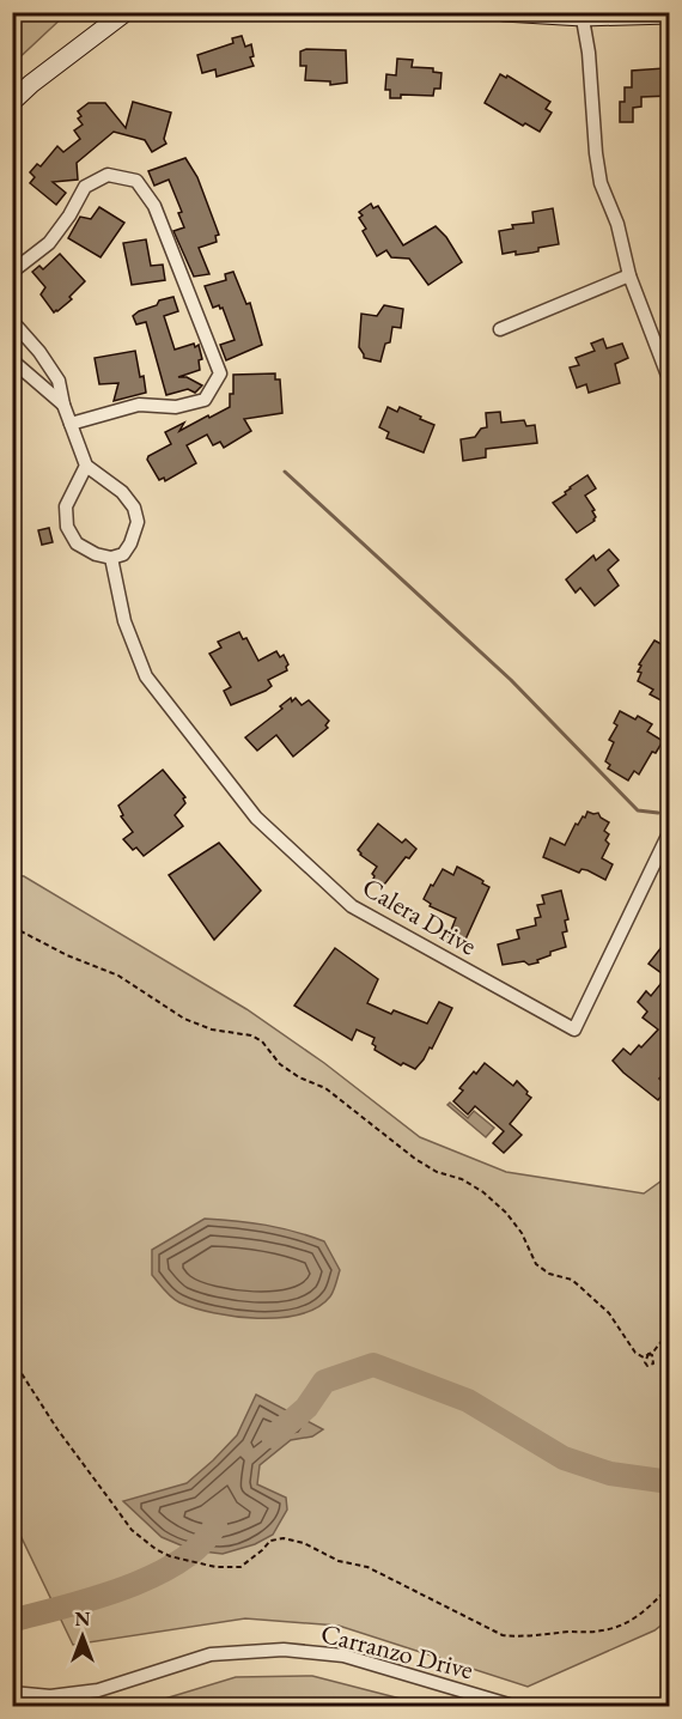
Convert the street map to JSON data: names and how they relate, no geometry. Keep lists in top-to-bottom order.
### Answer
{
  "streets": {
    "street": ["Calera Drive", "Carranzo Drive"]
  },
  "north": "top"
}
